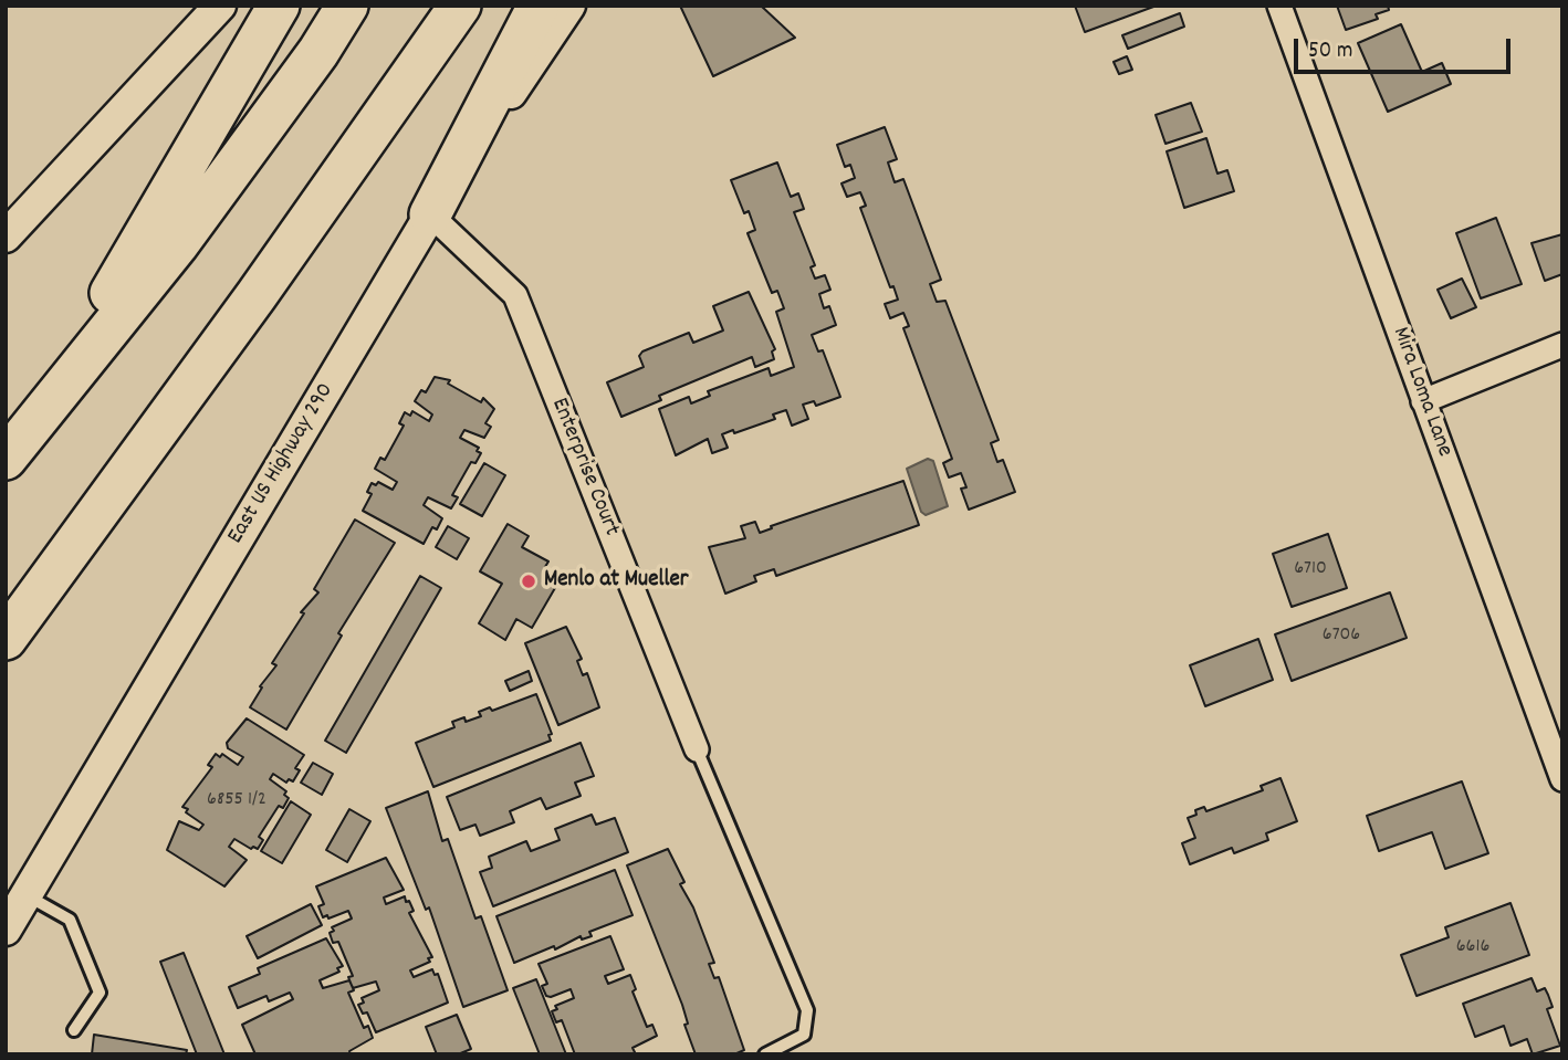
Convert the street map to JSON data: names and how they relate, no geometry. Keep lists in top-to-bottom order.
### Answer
{
  "streets": {
    "main road": ["East US Highway 290"],
    "street": ["Mira Loma Lane", "Enterprise Court"]
  },
  "crossings": [
    ["East US Highway 290", "Enterprise Court"]
  ],
  "places": ["Menlo at Mueller"],
  "house_numbers": [
    "6710",
    "6706",
    "6855 1/2",
    "6616"
  ],
  "scale_bar": "50 m"
}
